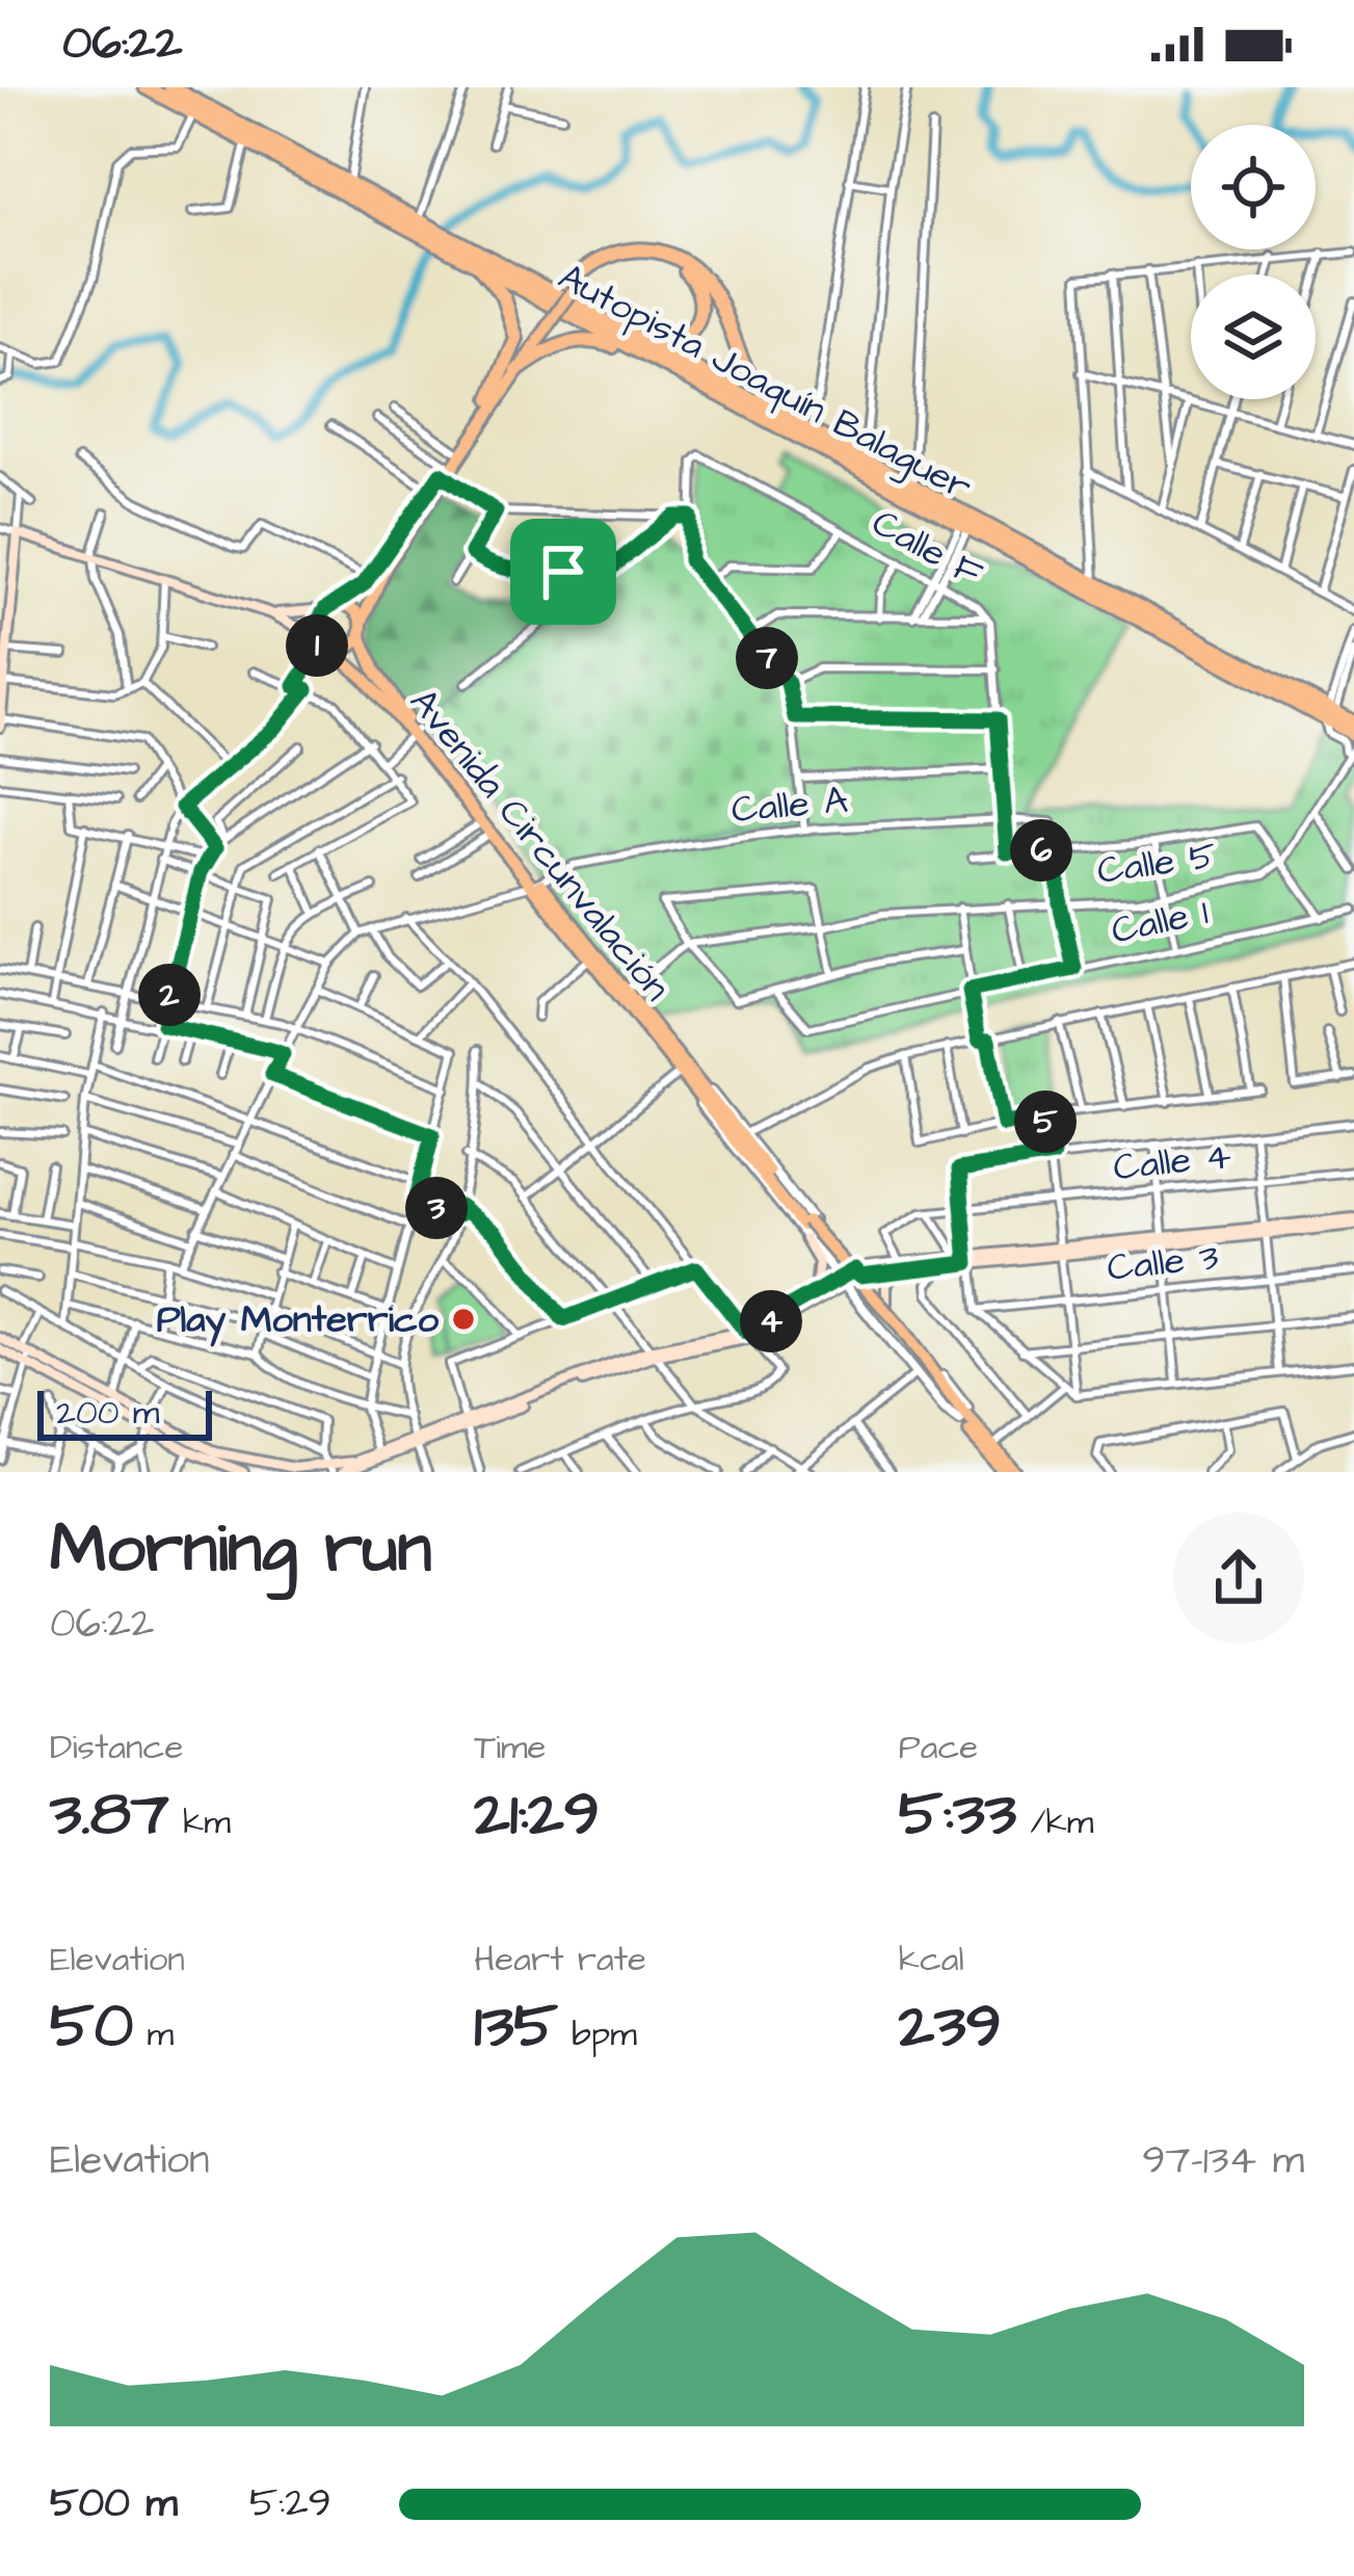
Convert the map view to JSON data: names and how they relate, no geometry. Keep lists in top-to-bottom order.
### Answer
{
  "streets": {
    "highway": ["Autopista Joaquín Balaguer"],
    "main road": ["Avenida Circunvalación"],
    "street": [
      "Calle F",
      "Calle A",
      "Calle 5",
      "Calle 1",
      "Calle 4",
      "Calle 3"
    ]
  },
  "crossings": [
    ["Calle F", "Calle A"],
    ["Calle A", "Avenida Circunvalación"]
  ],
  "places": ["Play Monterrico"],
  "scale_bar": "200 m",
  "page": {
    "status": "06:22",
    "pins": [
      "1",
      "7",
      "6",
      "2",
      "5",
      "3",
      "4"
    ],
    "scale": "200 m",
    "heading": ["Morning run", "06:22"],
    "stats": [
      ["Distance", "3.87 km"],
      ["Time", "21:29"],
      ["Pace", "5:33 /km"],
      ["Elevation", "50 m"],
      ["Heart rate", "135 bpm"],
      ["kcal", "239"]
    ],
    "chart": ["Elevation", "97–134 m"],
    "list": [
      {
        "name": "500 m",
        "note": "5:29"
      }
    ]
  }
}
